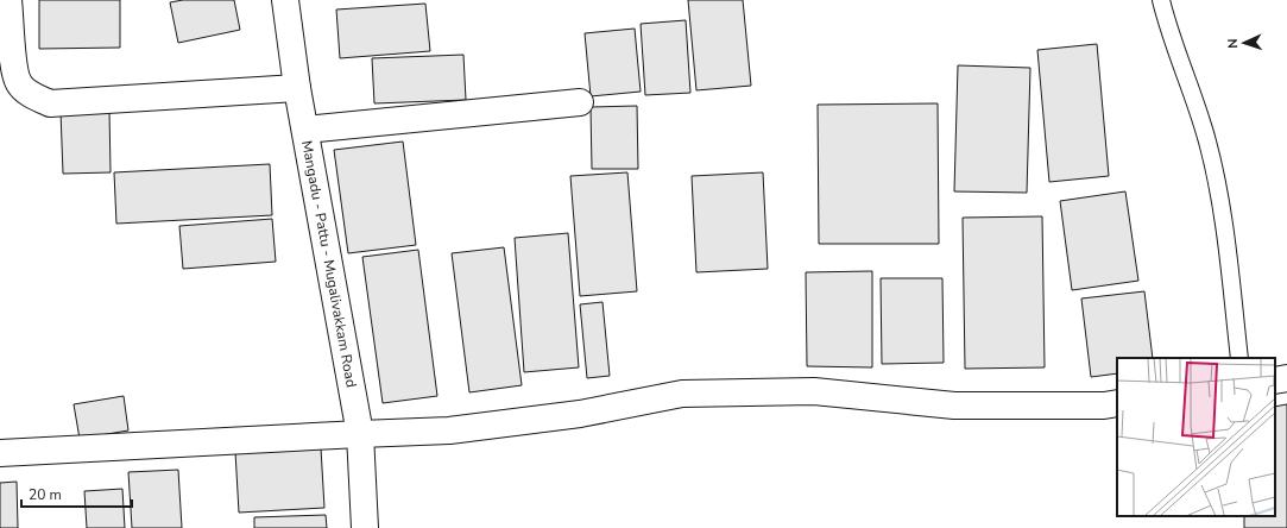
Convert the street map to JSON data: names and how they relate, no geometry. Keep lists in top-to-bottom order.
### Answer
{
  "streets": {
    "street": ["Mangadu - Pattu - Mugalivakkam Road"]
  },
  "scale_bar": "20 m",
  "north": "left"
}
